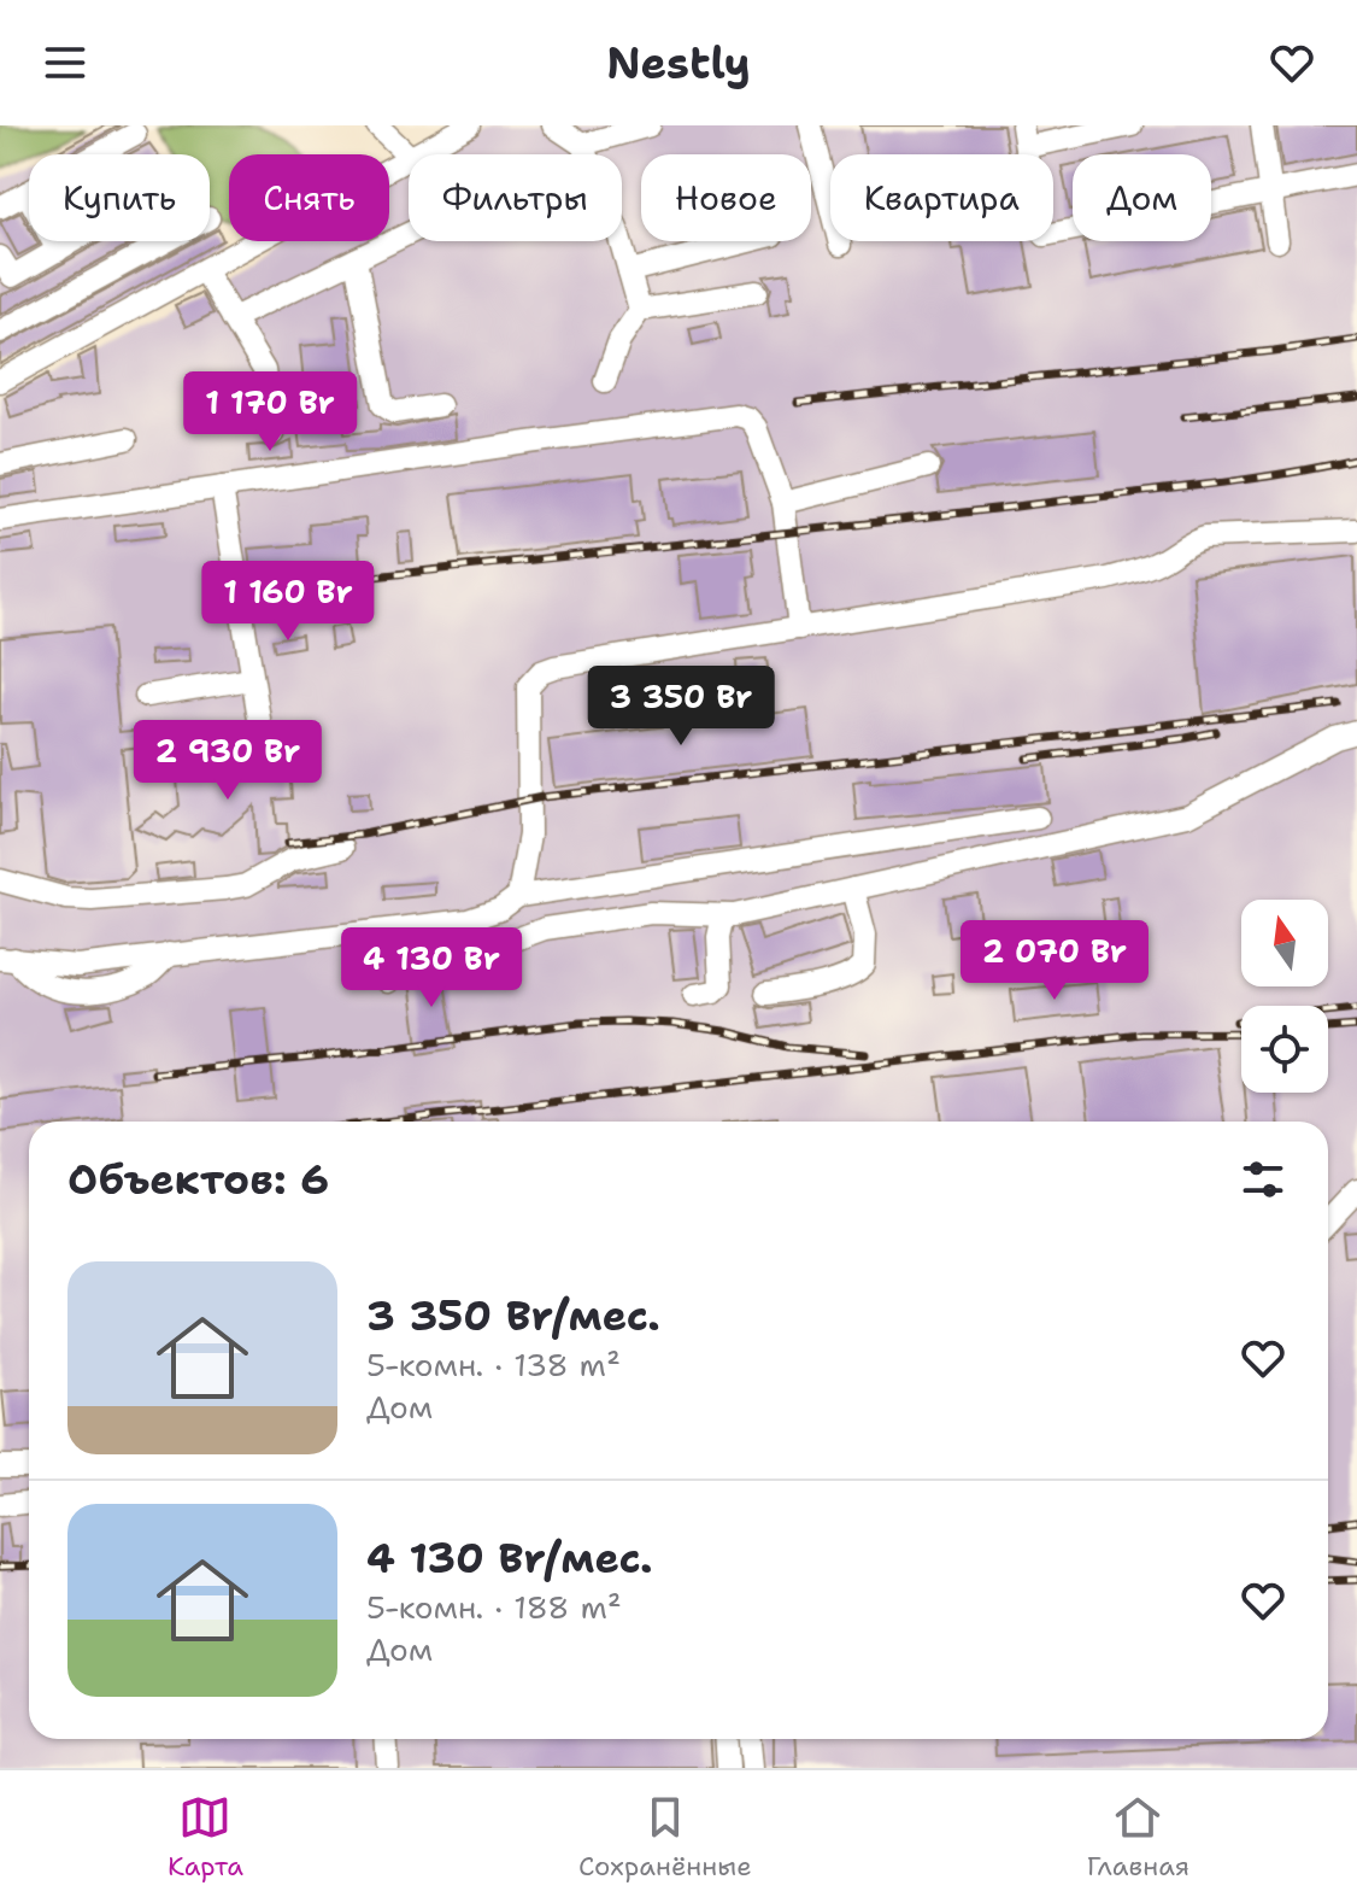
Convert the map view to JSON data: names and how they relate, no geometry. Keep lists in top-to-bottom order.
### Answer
{
  "north": "top",
  "page": {
    "header": "Nestly",
    "chip": [
      "Купить",
      "Снять",
      "Фильтры",
      "Новое",
      "Квартира",
      "Дом"
    ],
    "price": [
      "1 170 Br",
      "1 160 Br",
      "3 350 Br",
      "2 930 Br",
      "2 070 Br",
      "4 130 Br"
    ],
    "heading": "Объектов: 6",
    "list": [
      {
        "name": "3 350 Br/мес.",
        "note": "5-комн. · 138 m² · Дом"
      },
      {
        "name": "4 130 Br/мес.",
        "note": "5-комн. · 188 m² · Дом"
      }
    ],
    "tabs": ["Карта", "Сохранённые", "Главная"]
  }
}
